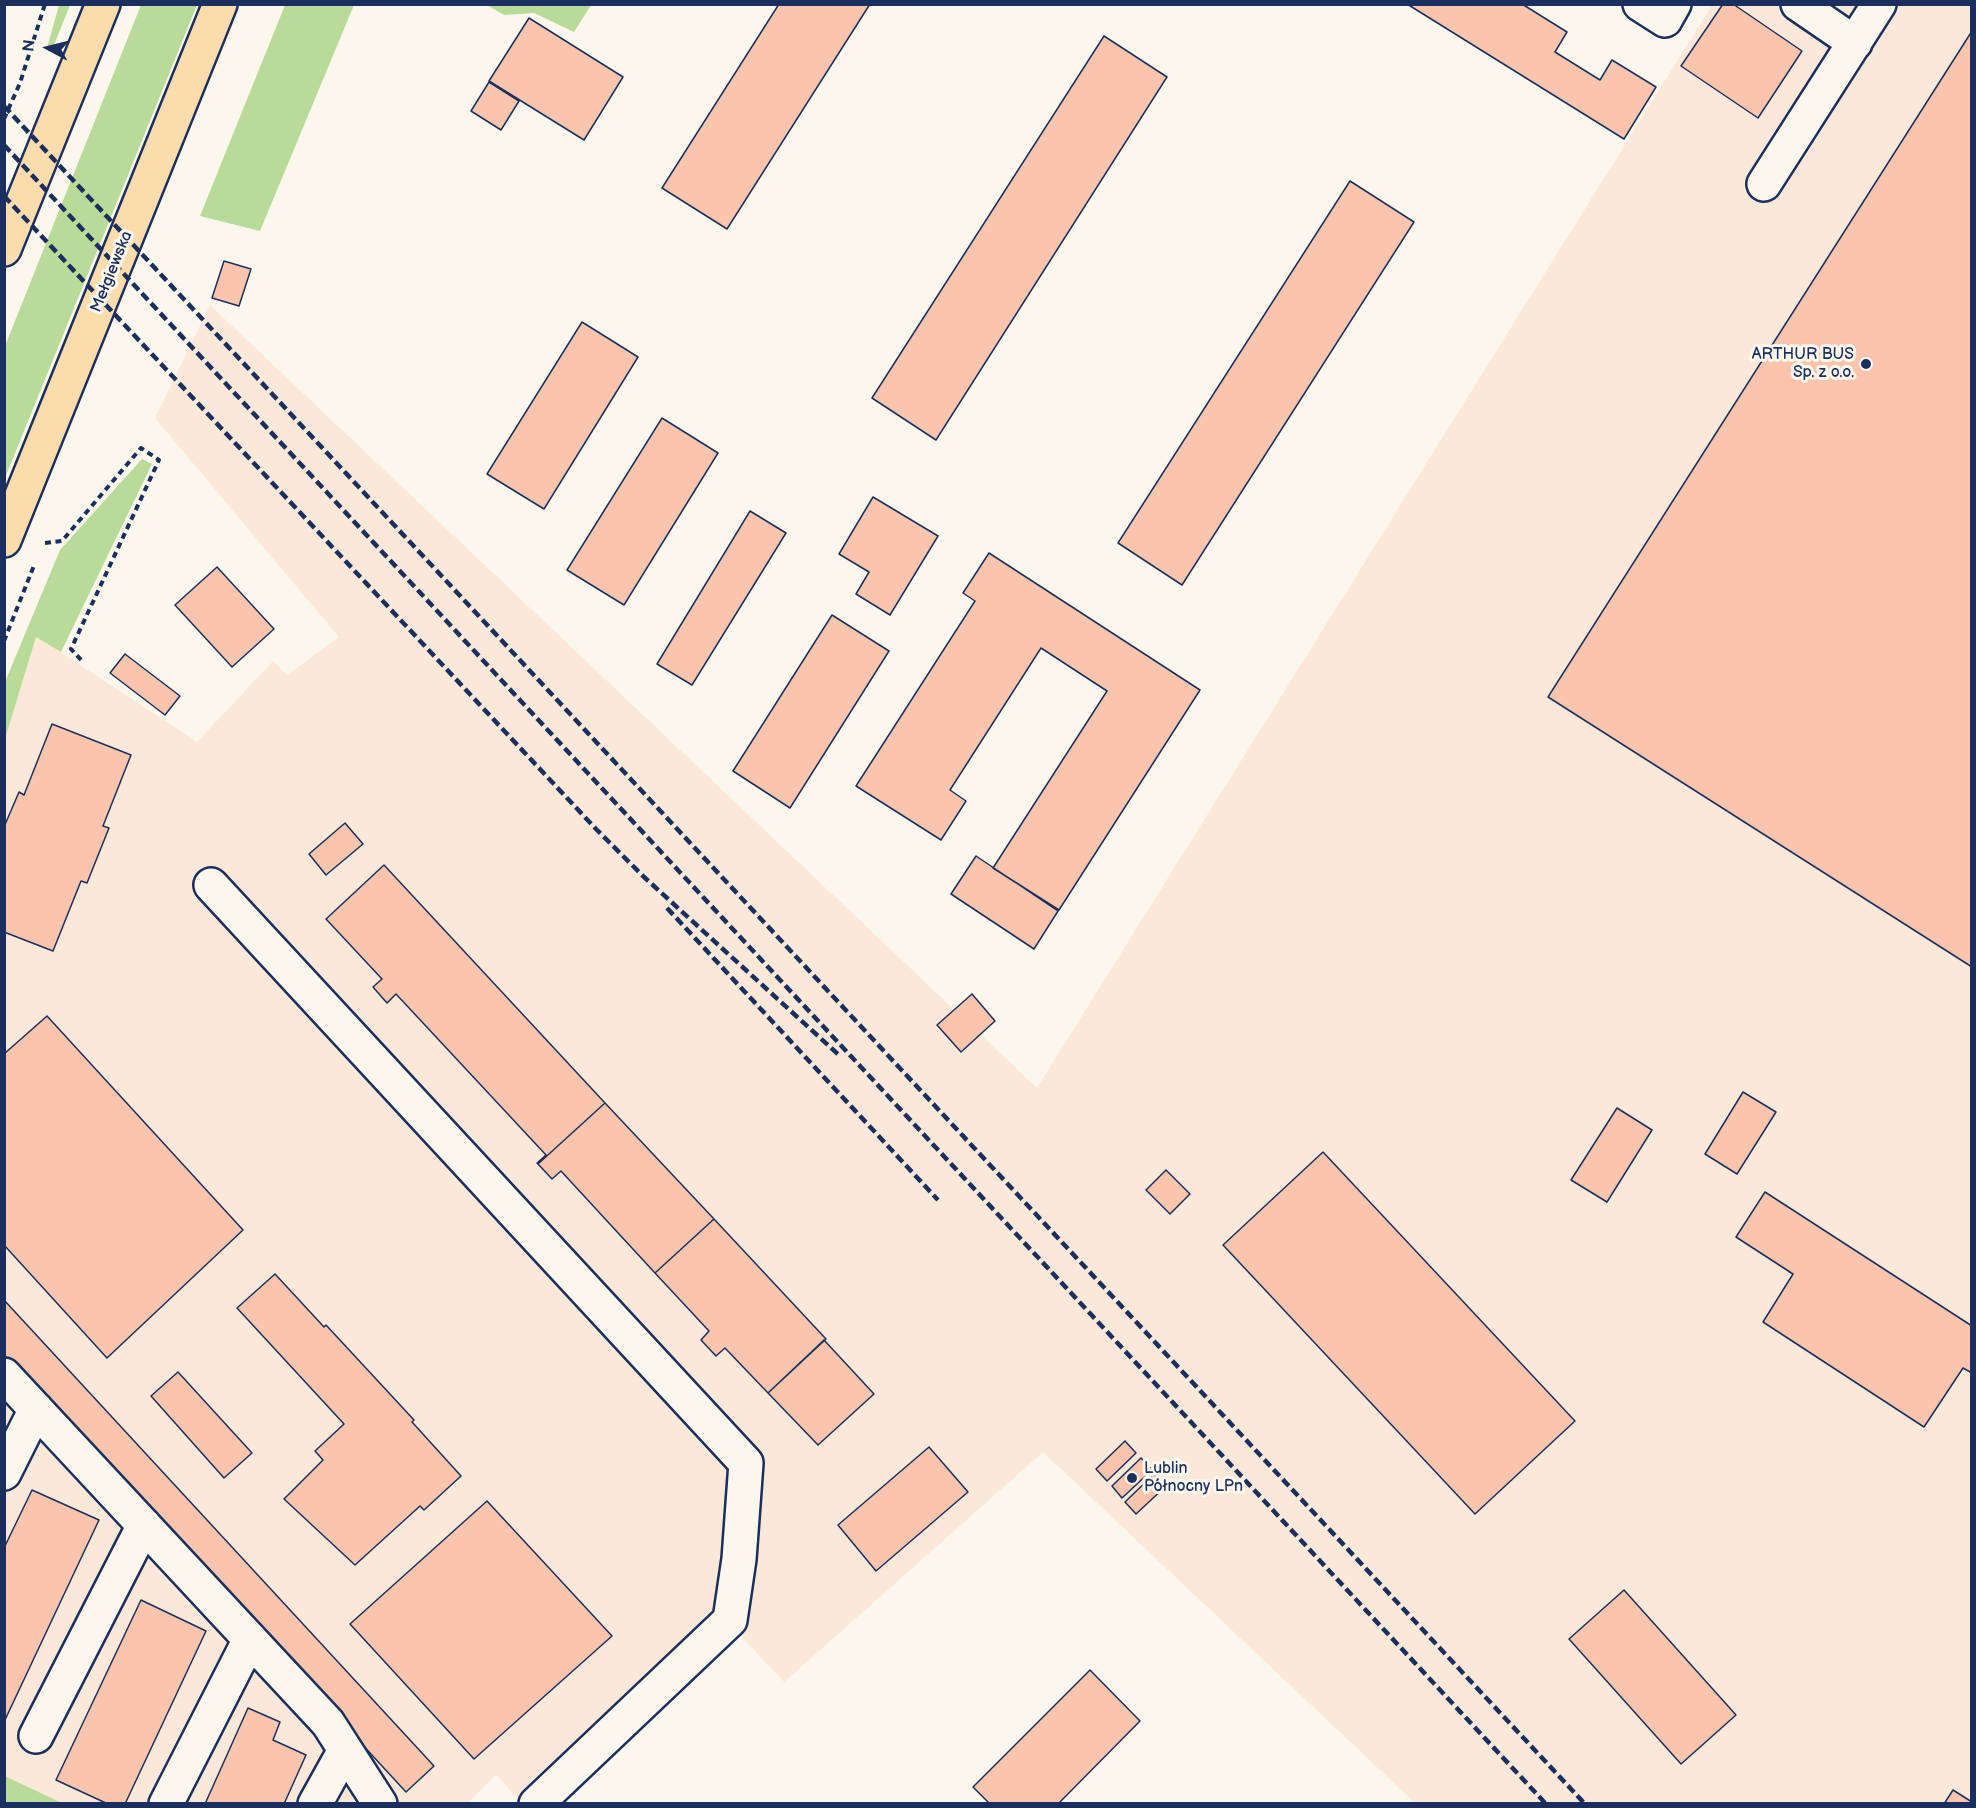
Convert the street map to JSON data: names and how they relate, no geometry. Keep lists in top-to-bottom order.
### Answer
{
  "streets": {
    "main road": ["Mełgiewska"]
  },
  "places": ["ARTHUR BUS Sp. z o.o.", "Lublin Północny LPn"],
  "north": "left"
}
